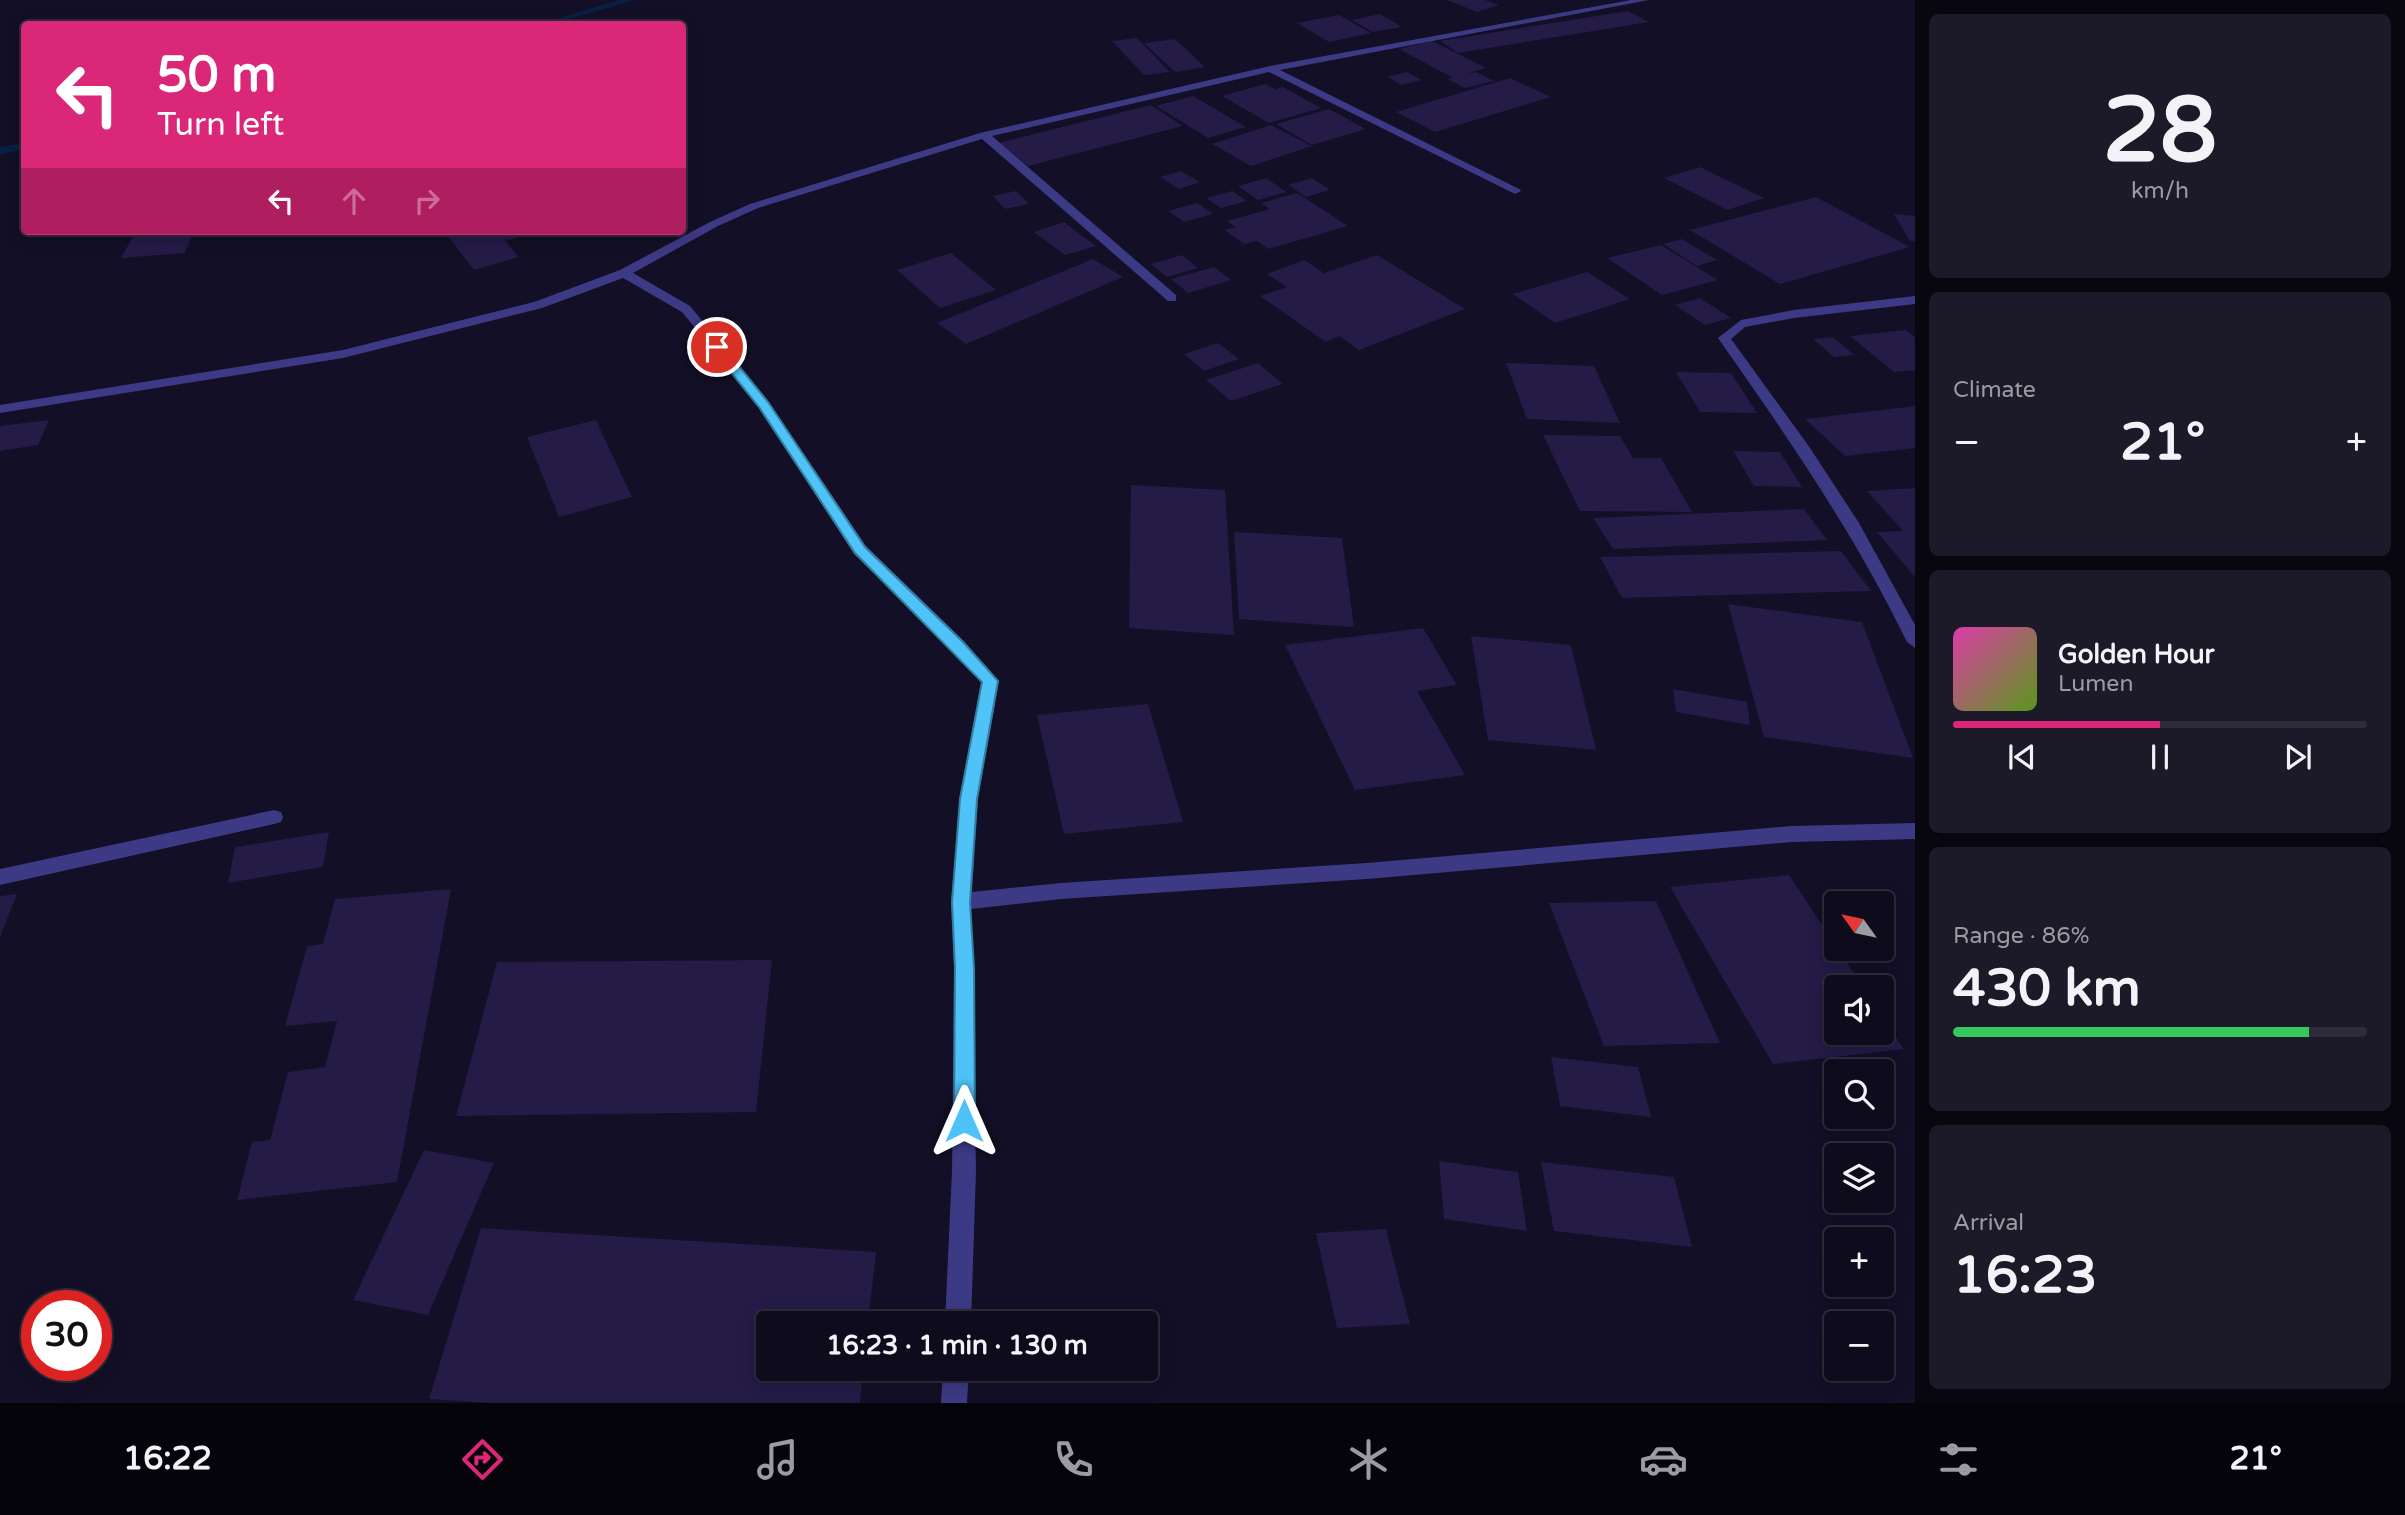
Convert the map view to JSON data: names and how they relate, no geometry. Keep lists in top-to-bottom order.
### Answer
{
  "north": "top left",
  "page": {
    "tile": [
      ["28", "km/h"],
      "Climate",
      ["Range · 86%", "430 km"],
      ["Arrival", "16:23"]
    ],
    "turn": ["50 m", "Turn left"],
    "heat": ["−", "21°", "+"],
    "song": ["Golden Hour", "Lumen"],
    "map_buttons": ["+", "−"],
    "limit": "30",
    "trip": "16:23 · 1 min · 130 m",
    "tabs": ["16:22", "21°"]
  }
}
